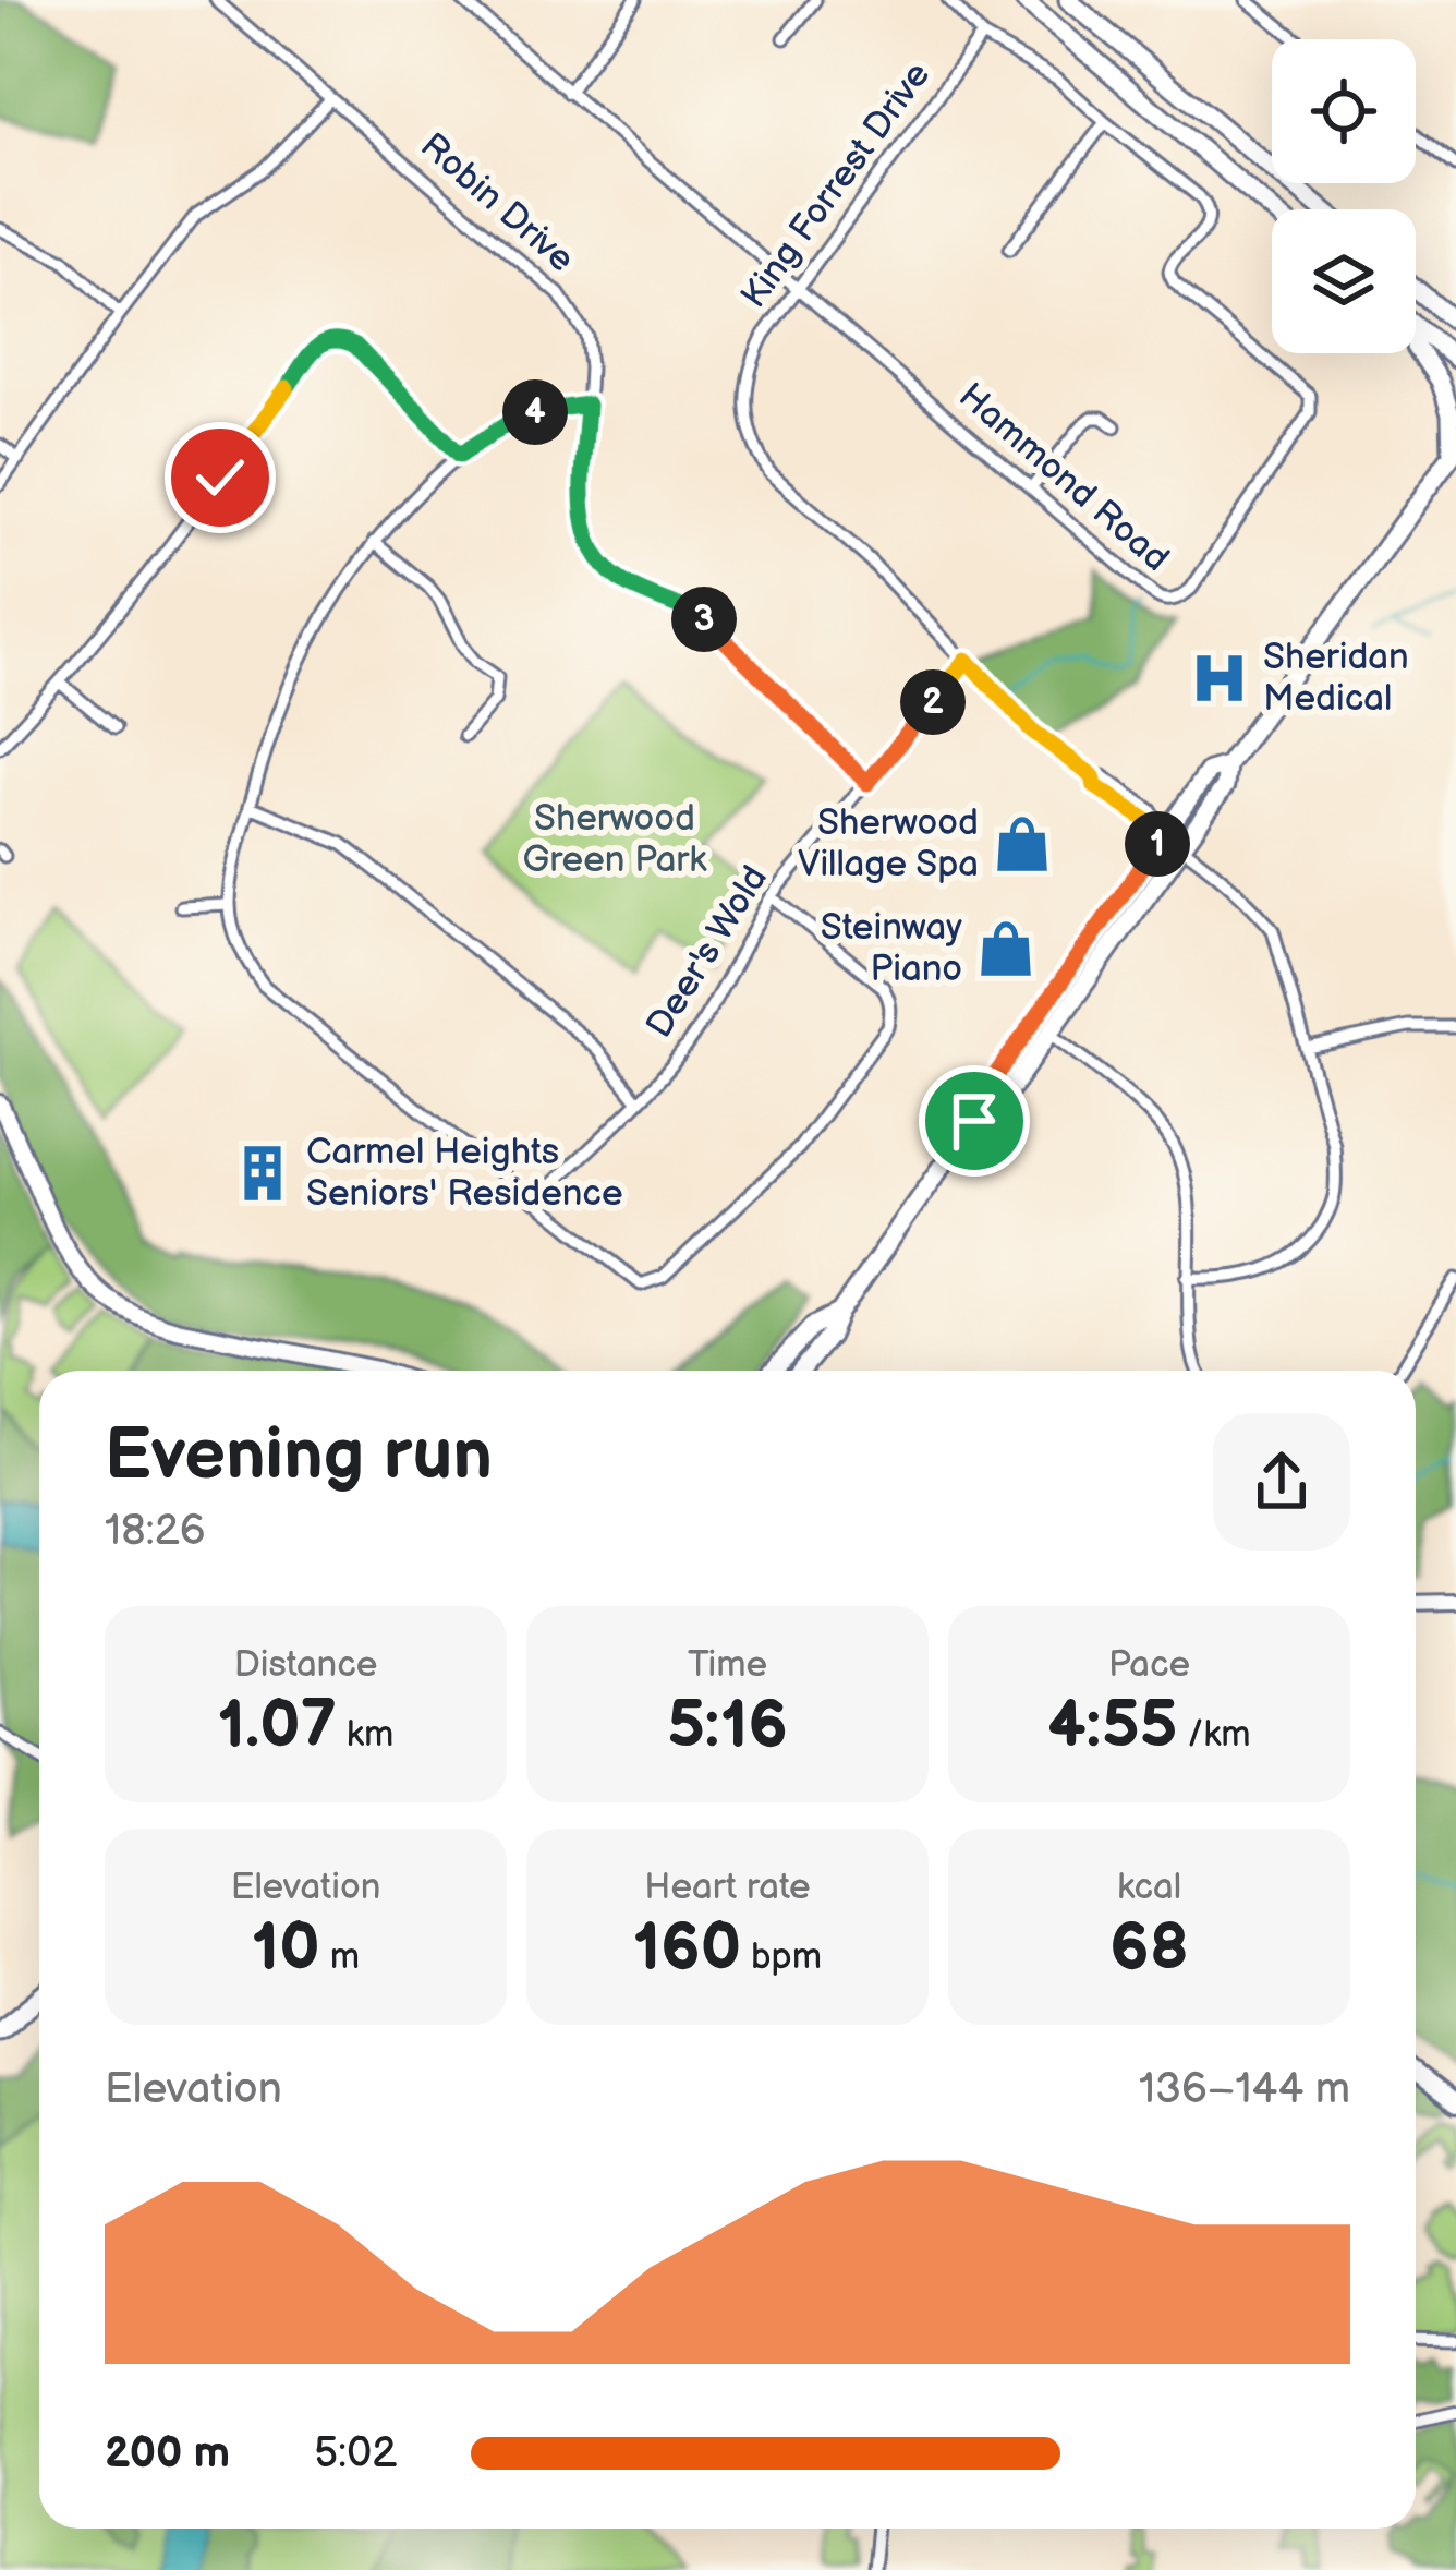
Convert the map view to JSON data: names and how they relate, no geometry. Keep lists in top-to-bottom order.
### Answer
{
  "streets": {
    "street": [
      "King Forrest Drive",
      "Robin Drive",
      "Hammond Road",
      "Deer's Wold"
    ]
  },
  "crossings": [
    ["King Forrest Drive", "Hammond Road"],
    ["King Forrest Drive", "Deer's Wold"],
    ["Robin Drive", "Deer's Wold"]
  ],
  "parks": ["Sherwood Green Park"],
  "places": {
    "hospital": ["Sheridan Medical"],
    "shop": ["Sherwood Village Spa", "Steinway Piano"],
    "building": ["Carmel Heights Seniors' Residence"]
  },
  "page": {
    "pins": [
      "4",
      "3",
      "2",
      "1"
    ],
    "heading": ["Evening run", "18:26"],
    "stats": [
      ["Distance", "1.07 km"],
      ["Time", "5:16"],
      ["Pace", "4:55 /km"],
      ["Elevation", "10 m"],
      ["Heart rate", "160 bpm"],
      ["kcal", "68"]
    ],
    "chart": ["Elevation", "136–144 m"],
    "list": [
      {
        "name": "200 m",
        "note": "5:02"
      }
    ]
  }
}
